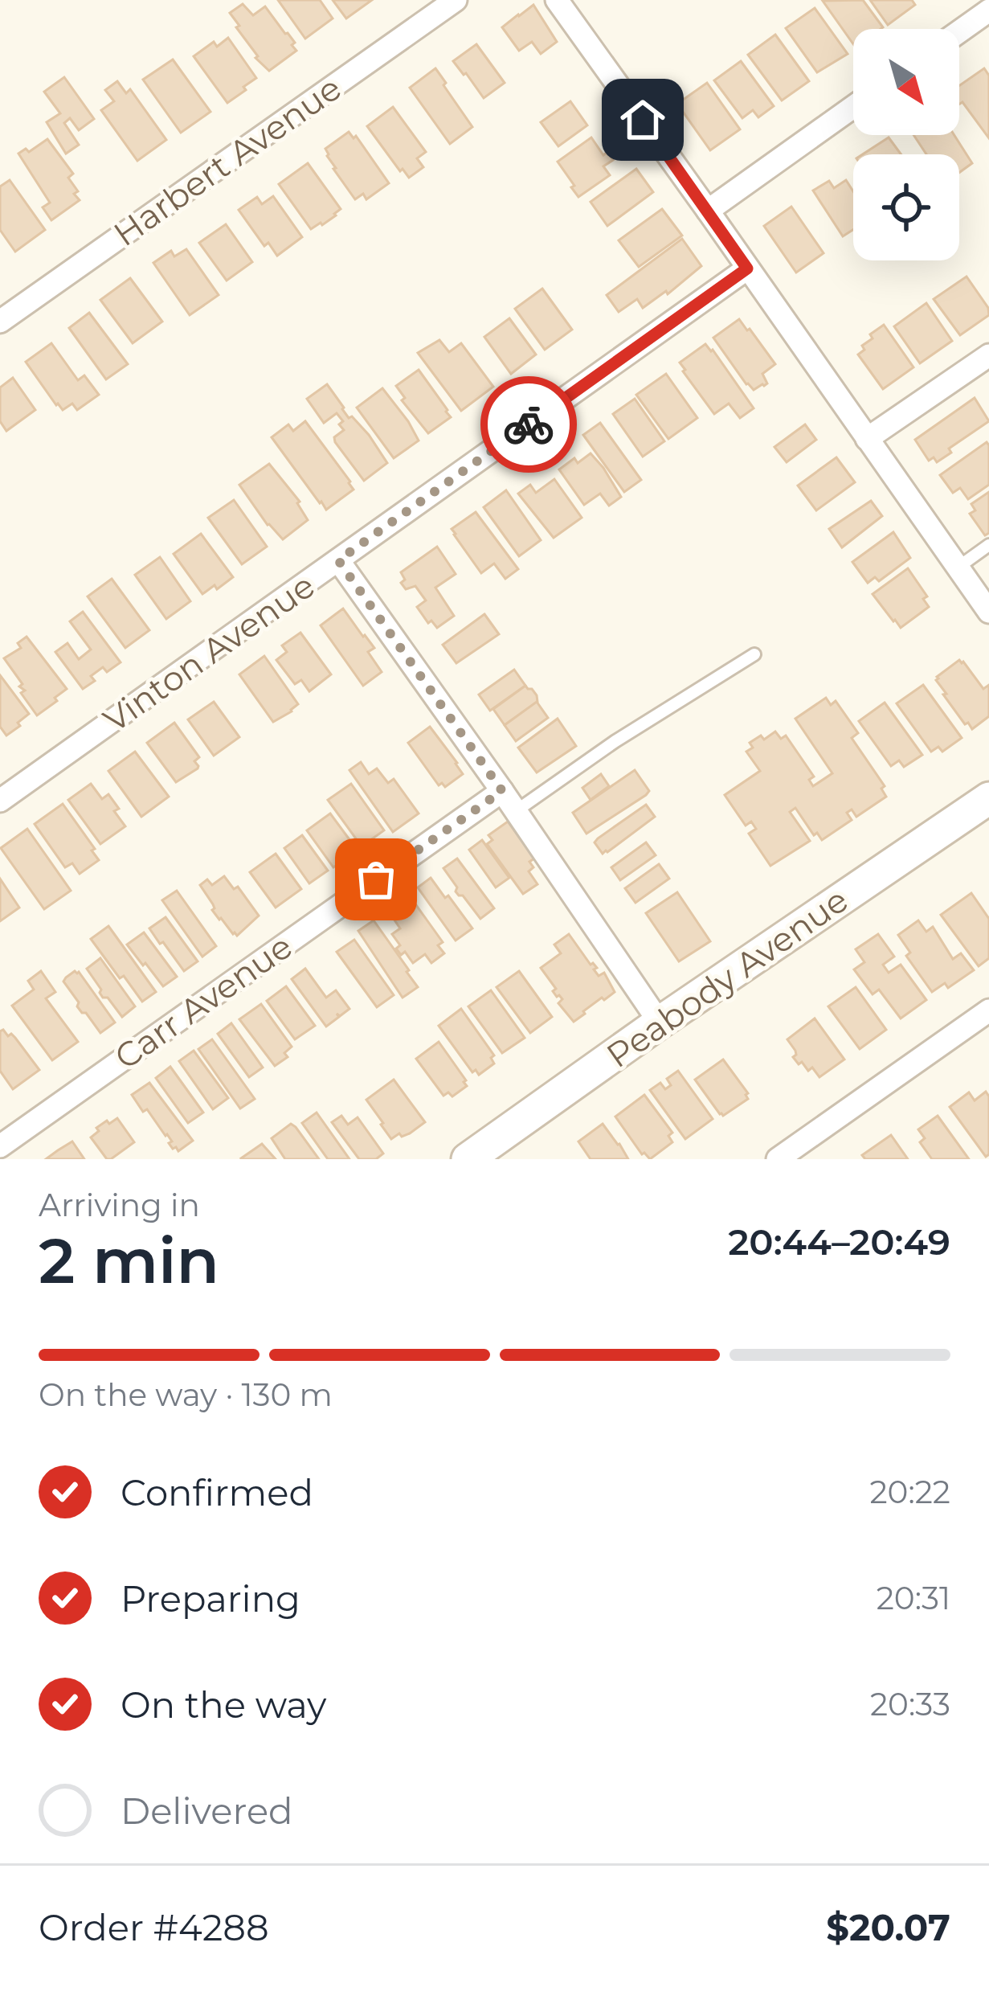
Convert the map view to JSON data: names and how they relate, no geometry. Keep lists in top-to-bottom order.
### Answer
{
  "streets": {
    "main road": ["Peabody Avenue"],
    "street": ["Harbert Avenue", "Vinton Avenue", "Carr Avenue"]
  },
  "north": "bottom right",
  "page": {
    "heading": ["2 min", "Arriving in", "20:44–20:49"],
    "panel": ["Order #4288", "$20.07"],
    "bar": "On the way · 130 m",
    "list": [
      ["Confirmed", "20:22"],
      ["Preparing", "20:31"],
      ["On the way", "20:33"],
      "Delivered"
    ]
  }
}
